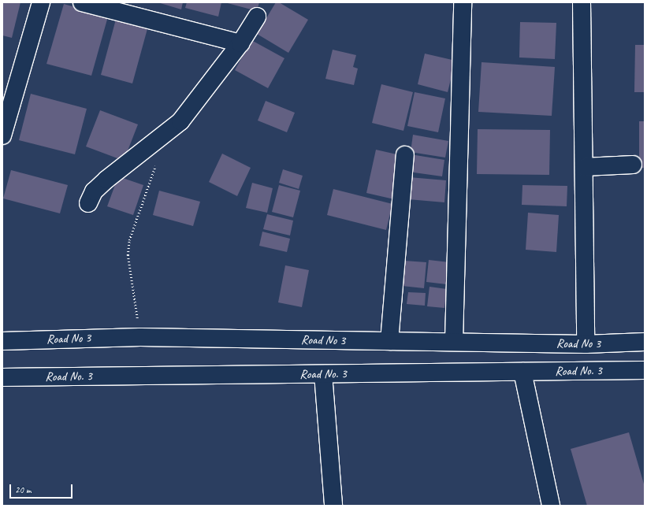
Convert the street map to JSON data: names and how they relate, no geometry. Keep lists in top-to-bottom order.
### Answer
{
  "streets": {
    "street": ["Road No 3", "Road No. 3"]
  },
  "scale_bar": "20 m"
}
